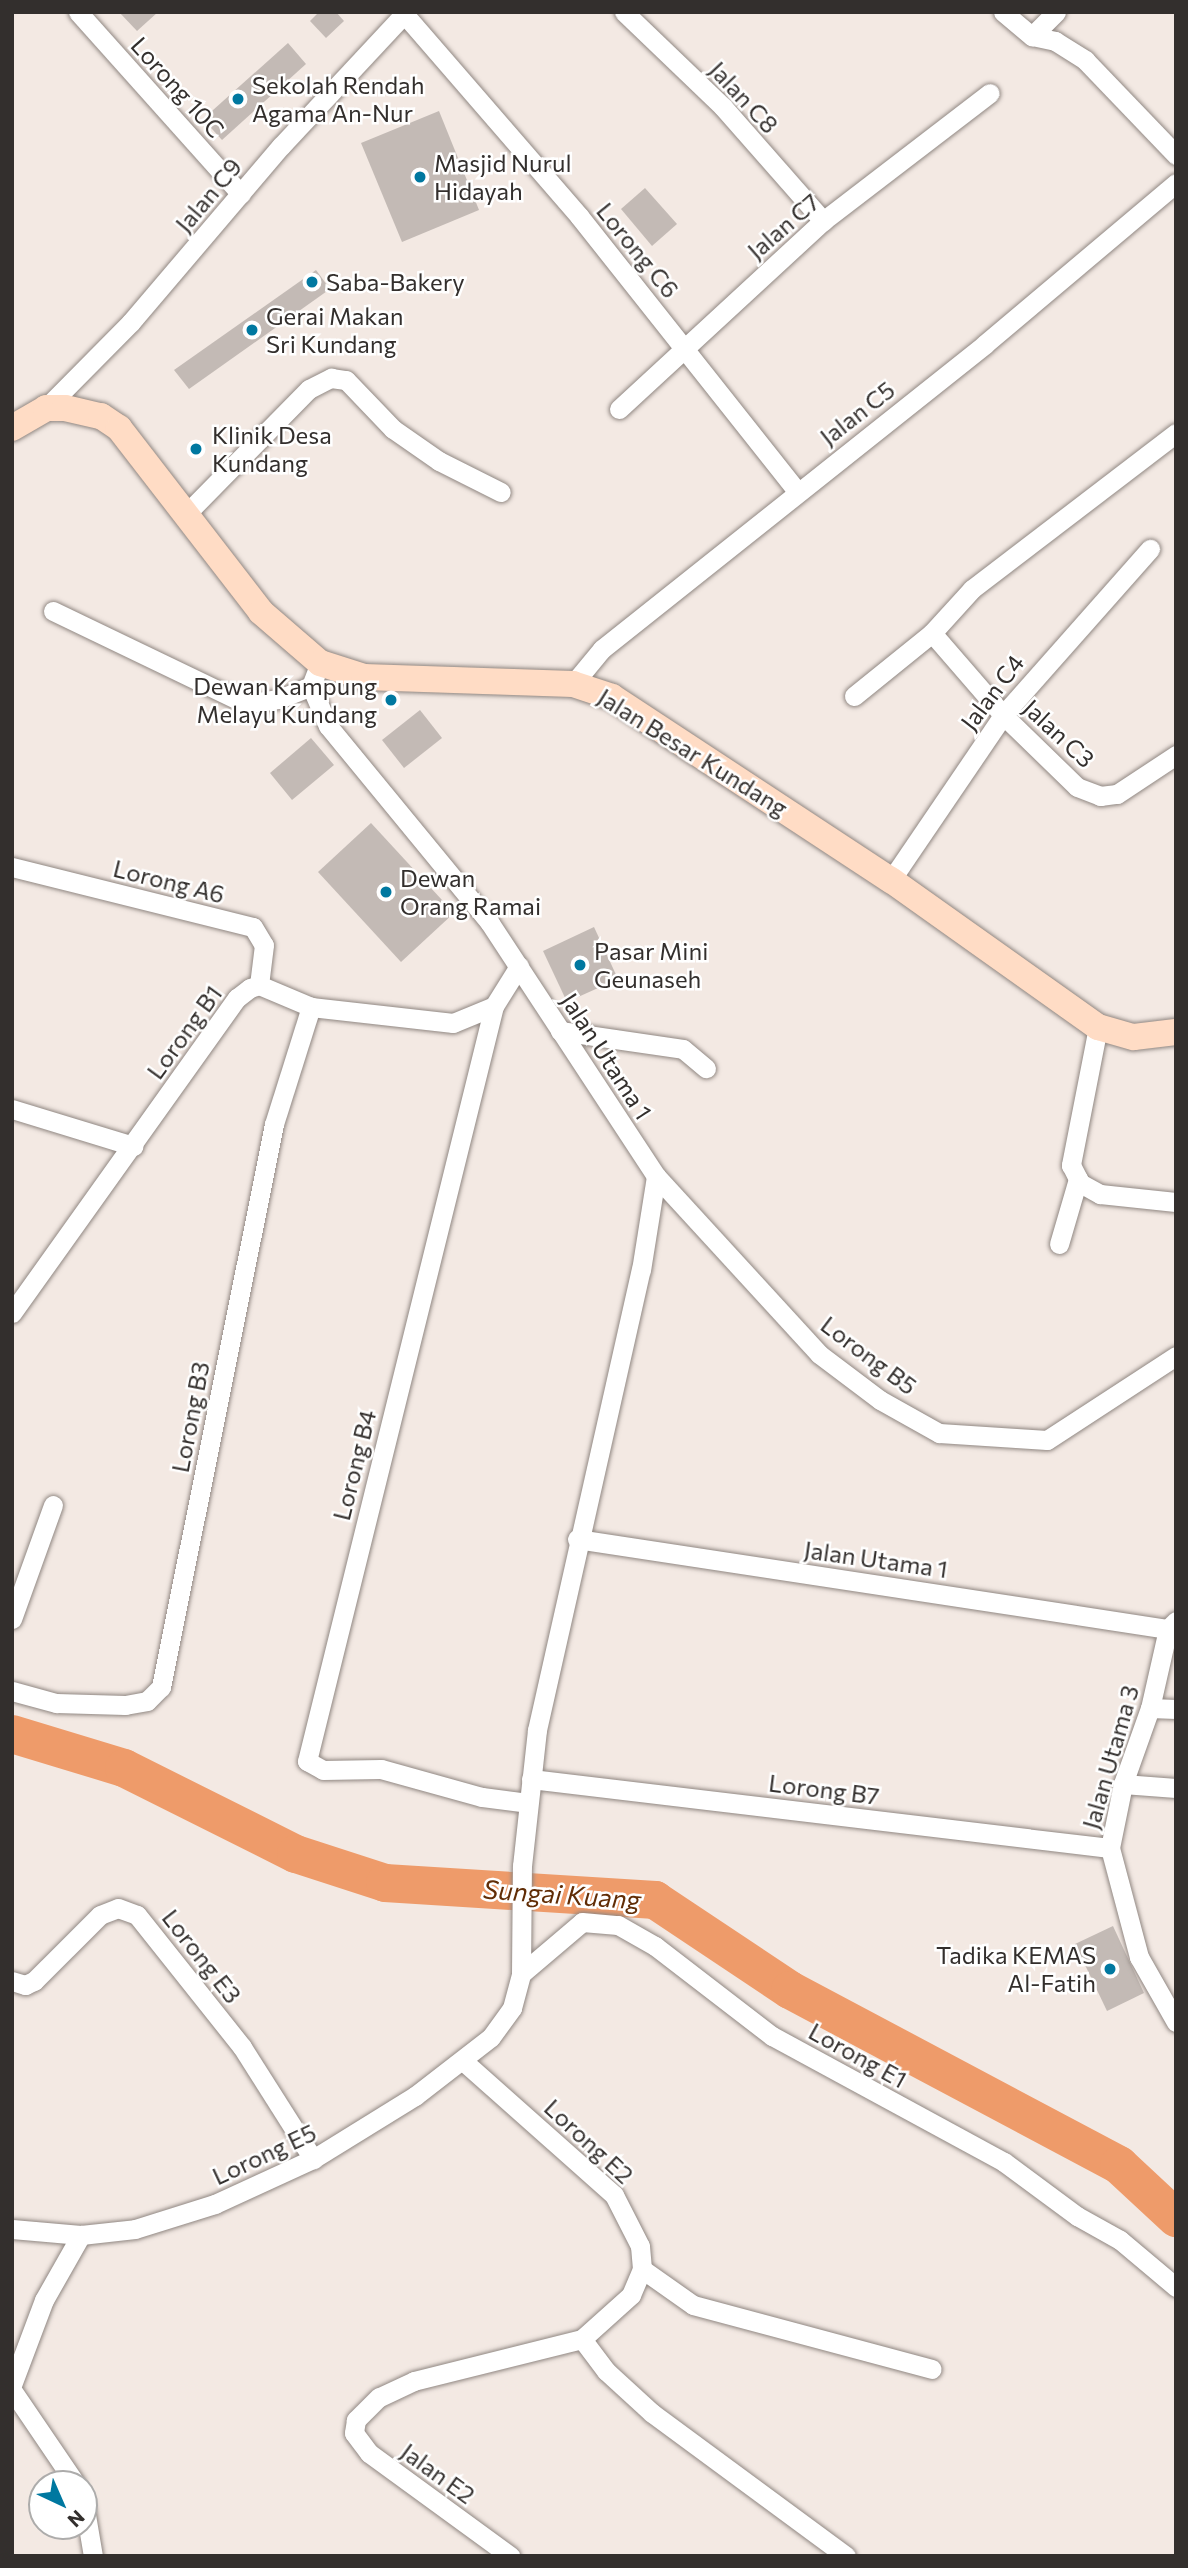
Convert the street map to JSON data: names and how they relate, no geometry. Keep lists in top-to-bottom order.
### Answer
{
  "streets": {
    "main road": ["Jalan Besar Kundang"],
    "street": [
      "Lorong 10C",
      "Jalan C8",
      "Jalan C9",
      "Jalan C7",
      "Lorong C6",
      "Jalan C5",
      "Jalan C4",
      "Jalan C3",
      "Lorong A6",
      "Lorong B1",
      "Jalan Utama 1",
      "Lorong B5",
      "Lorong B3",
      "Lorong B4",
      "Jalan Utama 3",
      "Lorong B7",
      "Lorong E3",
      "Lorong E1",
      "Lorong E2",
      "Lorong E5",
      "Jalan E2"
    ]
  },
  "crossings": [
    ["Lorong 10C", "Jalan C9"],
    ["Jalan C8", "Jalan C7"],
    ["Jalan C9", "Lorong C6"],
    ["Jalan C9", "Jalan Besar Kundang"],
    ["Jalan C7", "Lorong C6"],
    ["Lorong C6", "Jalan C5"],
    ["Jalan C5", "Jalan Besar Kundang"],
    ["Jalan C4", "Jalan C3"],
    ["Jalan C4", "Jalan Besar Kundang"],
    ["Jalan Besar Kundang", "Jalan Utama 1"],
    ["Lorong A6", "Lorong B1"],
    ["Lorong B1", "Lorong B3"],
    ["Lorong B1", "Lorong B4"],
    ["Jalan Utama 1", "Lorong B5"],
    ["Jalan Utama 1", "Lorong B4"],
    ["Jalan Utama 1", "Jalan Utama 3"],
    ["Lorong B4", "Lorong E5"],
    ["Jalan Utama 3", "Lorong B7"],
    ["Lorong E3", "Lorong E5"],
    ["Lorong E1", "Lorong E5"],
    ["Lorong E2", "Lorong E5"]
  ],
  "water": ["Sungai Kuang"],
  "places": [
    "Sekolah Rendah Agama An-Nur",
    "Masjid Nurul Hidayah",
    "Saba-Bakery",
    "Gerai Makan Sri Kundang",
    "Klinik Desa Kundang",
    "Dewan Kampung Melayu Kundang",
    "Dewan Orang Ramai",
    "Pasar Mini Geunaseh",
    "Tadika KEMAS Al-Fatih"
  ],
  "north": "bottom right"
}
